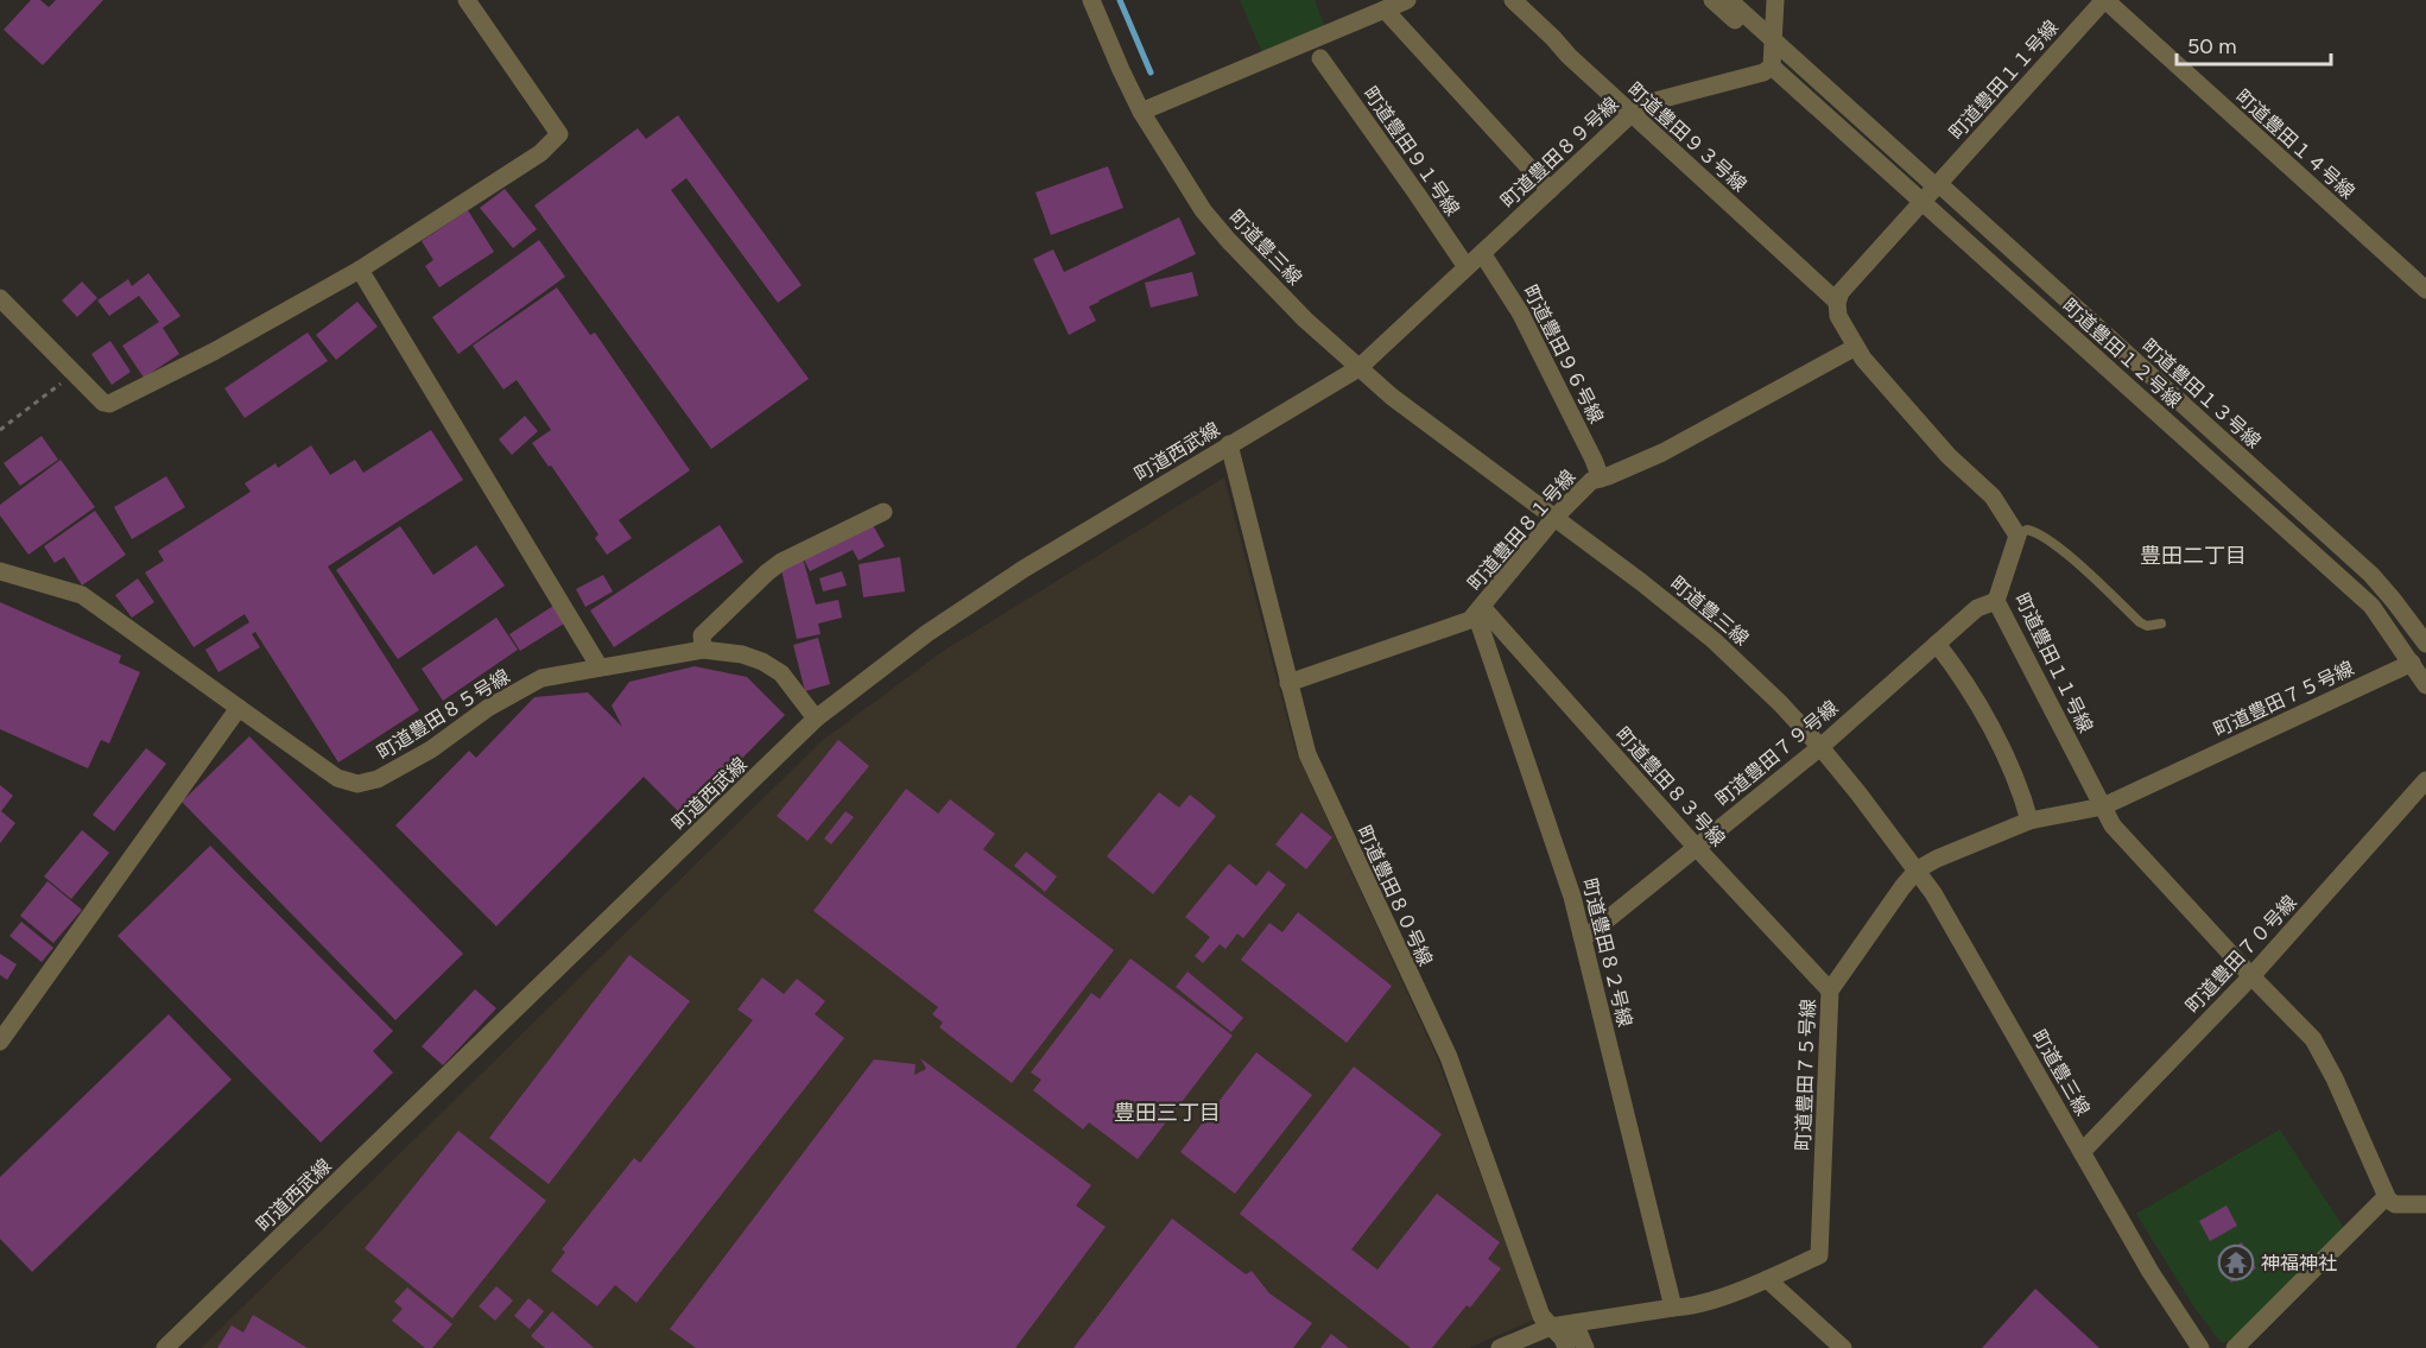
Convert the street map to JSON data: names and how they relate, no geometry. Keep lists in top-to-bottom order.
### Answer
{
  "streets": {
    "street": [
      "町道豊田１１号線",
      "町道豊田９３号線",
      "町道豊田１４号線",
      "町道豊田９１号線",
      "町道豊田８９号線",
      "町道豊三線",
      "町道豊田１２号線",
      "町道豊田９６号線",
      "町道豊田１３号線",
      "町道西武線",
      "町道豊田８１号線",
      "町道豊田７５号線",
      "町道豊田８５号線",
      "町道豊田７９号線",
      "町道豊田８３号線",
      "町道豊田８０号線",
      "町道豊田８２号線",
      "町道豊田７０号線"
    ]
  },
  "crossings": [
    ["町道豊田１１号線", "町道豊田９３号線"],
    ["町道豊田１１号線", "町道豊田１４号線"],
    ["町道豊田１１号線", "町道豊田１２号線"],
    ["町道豊田１１号線", "町道豊田１３号線"],
    ["町道豊田１１号線", "町道豊田７５号線"],
    ["町道豊田１１号線", "町道豊田７９号線"],
    ["町道豊田１１号線", "町道豊田７０号線"],
    ["町道豊田９３号線", "町道豊田８９号線"],
    ["町道豊田９１号線", "町道豊田８９号線"],
    ["町道豊田８９号線", "町道豊三線"],
    ["町道豊田８９号線", "町道豊田１２号線"],
    ["町道豊田８９号線", "町道豊田９６号線"],
    ["町道豊田８９号線", "町道豊田１３号線"],
    ["町道豊田８９号線", "町道西武線"],
    ["町道豊三線", "町道西武線"],
    ["町道豊三線", "町道豊田８１号線"],
    ["町道豊三線", "町道豊田７５号線"],
    ["町道豊三線", "町道豊田７９号線"],
    ["町道豊三線", "町道豊田７０号線"],
    ["町道豊田１２号線", "町道豊田１３号線"],
    ["町道豊田１２号線", "町道豊田７５号線"],
    ["町道豊田９６号線", "町道豊田８１号線"],
    ["町道西武線", "町道豊田８５号線"],
    ["町道西武線", "町道豊田８０号線"],
    ["町道豊田８１号線", "町道豊田８３号線"],
    ["町道豊田８１号線", "町道豊田８０号線"],
    ["町道豊田８１号線", "町道豊田８２号線"],
    ["町道豊田７５号線", "町道豊田８３号線"],
    ["町道豊田７５号線", "町道豊田８０号線"],
    ["町道豊田７５号線", "町道豊田８２号線"],
    ["町道豊田７９号線", "町道豊田８３号線"],
    ["町道豊田７９号線", "町道豊田８２号線"],
    ["町道豊田８３号線", "町道豊田８２号線"]
  ],
  "districts": ["豊田二丁目", "豊田三丁目"],
  "places": {
    "temple": ["神福神社"]
  },
  "scale_bar": "50 m"
}
